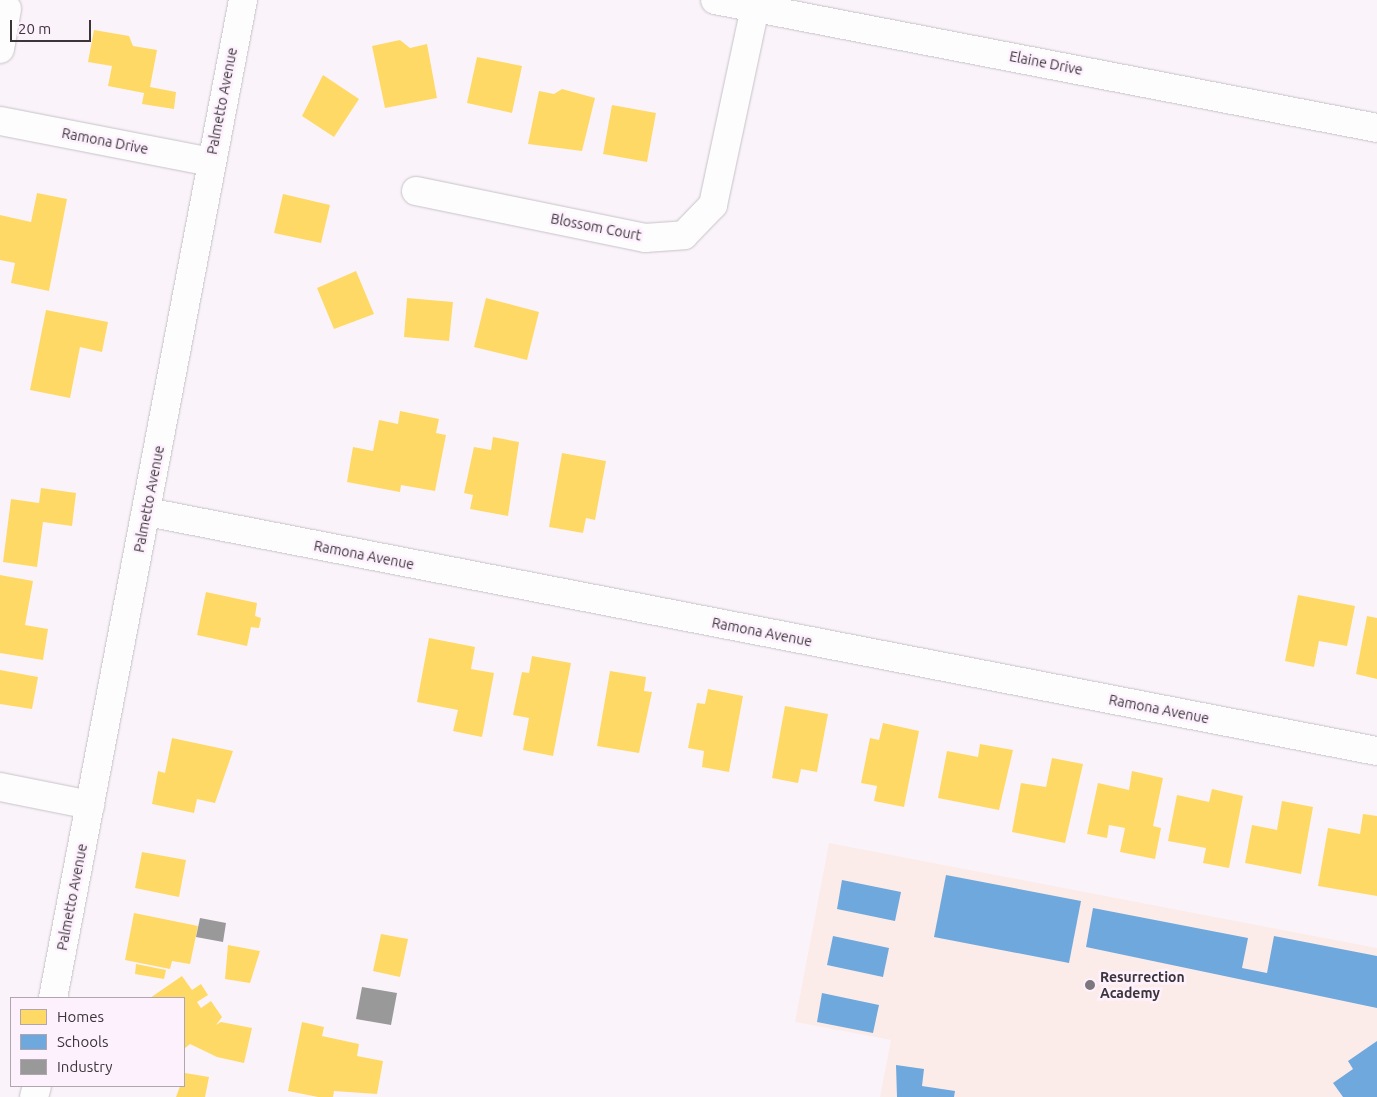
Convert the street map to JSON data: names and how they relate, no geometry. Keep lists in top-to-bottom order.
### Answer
{
  "streets": {
    "street": [
      "Elaine Drive",
      "Palmetto Avenue",
      "Ramona Drive",
      "Blossom Court",
      "Ramona Avenue"
    ]
  },
  "crossings": [
    ["Elaine Drive", "Blossom Court"],
    ["Palmetto Avenue", "Ramona Drive"],
    ["Palmetto Avenue", "Ramona Avenue"]
  ],
  "places": ["Resurrection Academy"],
  "legend": ["Homes", "Schools", "Industry"],
  "scale_bar": "20 m"
}
